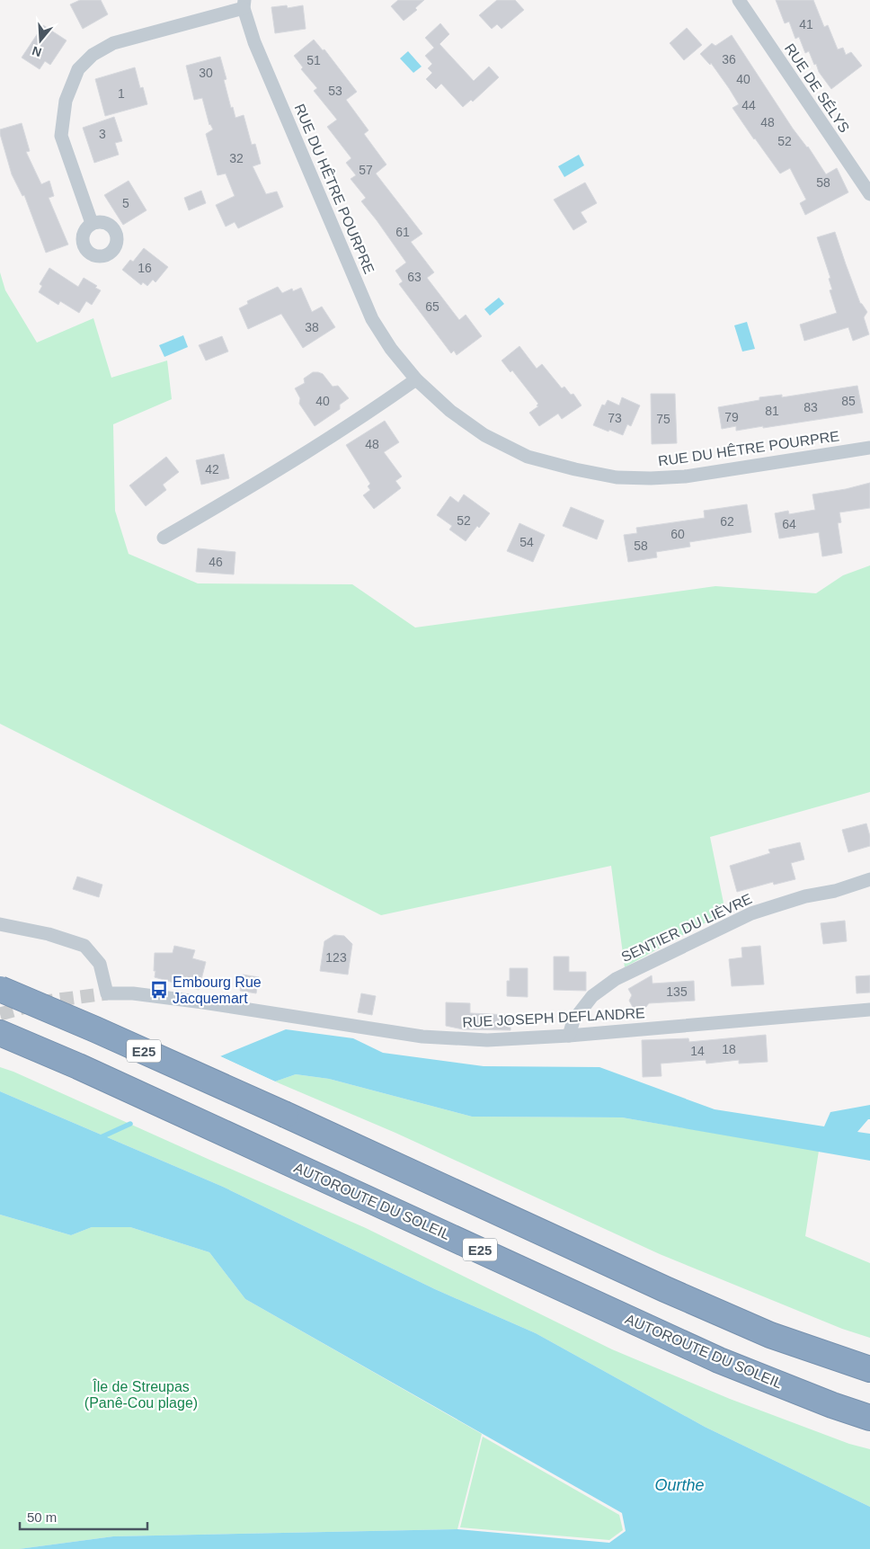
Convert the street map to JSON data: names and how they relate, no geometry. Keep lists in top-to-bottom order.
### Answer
{
  "streets": {
    "highway": ["E25", "AUTOROUTE DU SOLEIL"],
    "street": [
      "RUE DE SÉLYS",
      "RUE DU HÊTRE POURPRE",
      "SENTIER DU LIÈVRE",
      "RUE JOSEPH DEFLANDRE"
    ]
  },
  "crossings": [
    ["SENTIER DU LIÈVRE", "RUE JOSEPH DEFLANDRE"]
  ],
  "water": ["Ourthe"],
  "parks": ["Île de Streupas (Panê-Cou plage)"],
  "places": {
    "bus stop": ["Embourg Rue Jacquemart"]
  },
  "house_numbers": [
    "41",
    "36",
    "51",
    "30",
    "40",
    "53",
    "1",
    "44",
    "48",
    "3",
    "52",
    "32",
    "57",
    "58",
    "5",
    "61",
    "16",
    "63",
    "65",
    "38",
    "40",
    "85",
    "83",
    "81",
    "79",
    "73",
    "75",
    "48",
    "42",
    "52",
    "62",
    "64",
    "60",
    "54",
    "58",
    "46",
    "123",
    "135",
    "18",
    "14"
  ],
  "scale_bar": "50 m",
  "north": "bottom"
}
